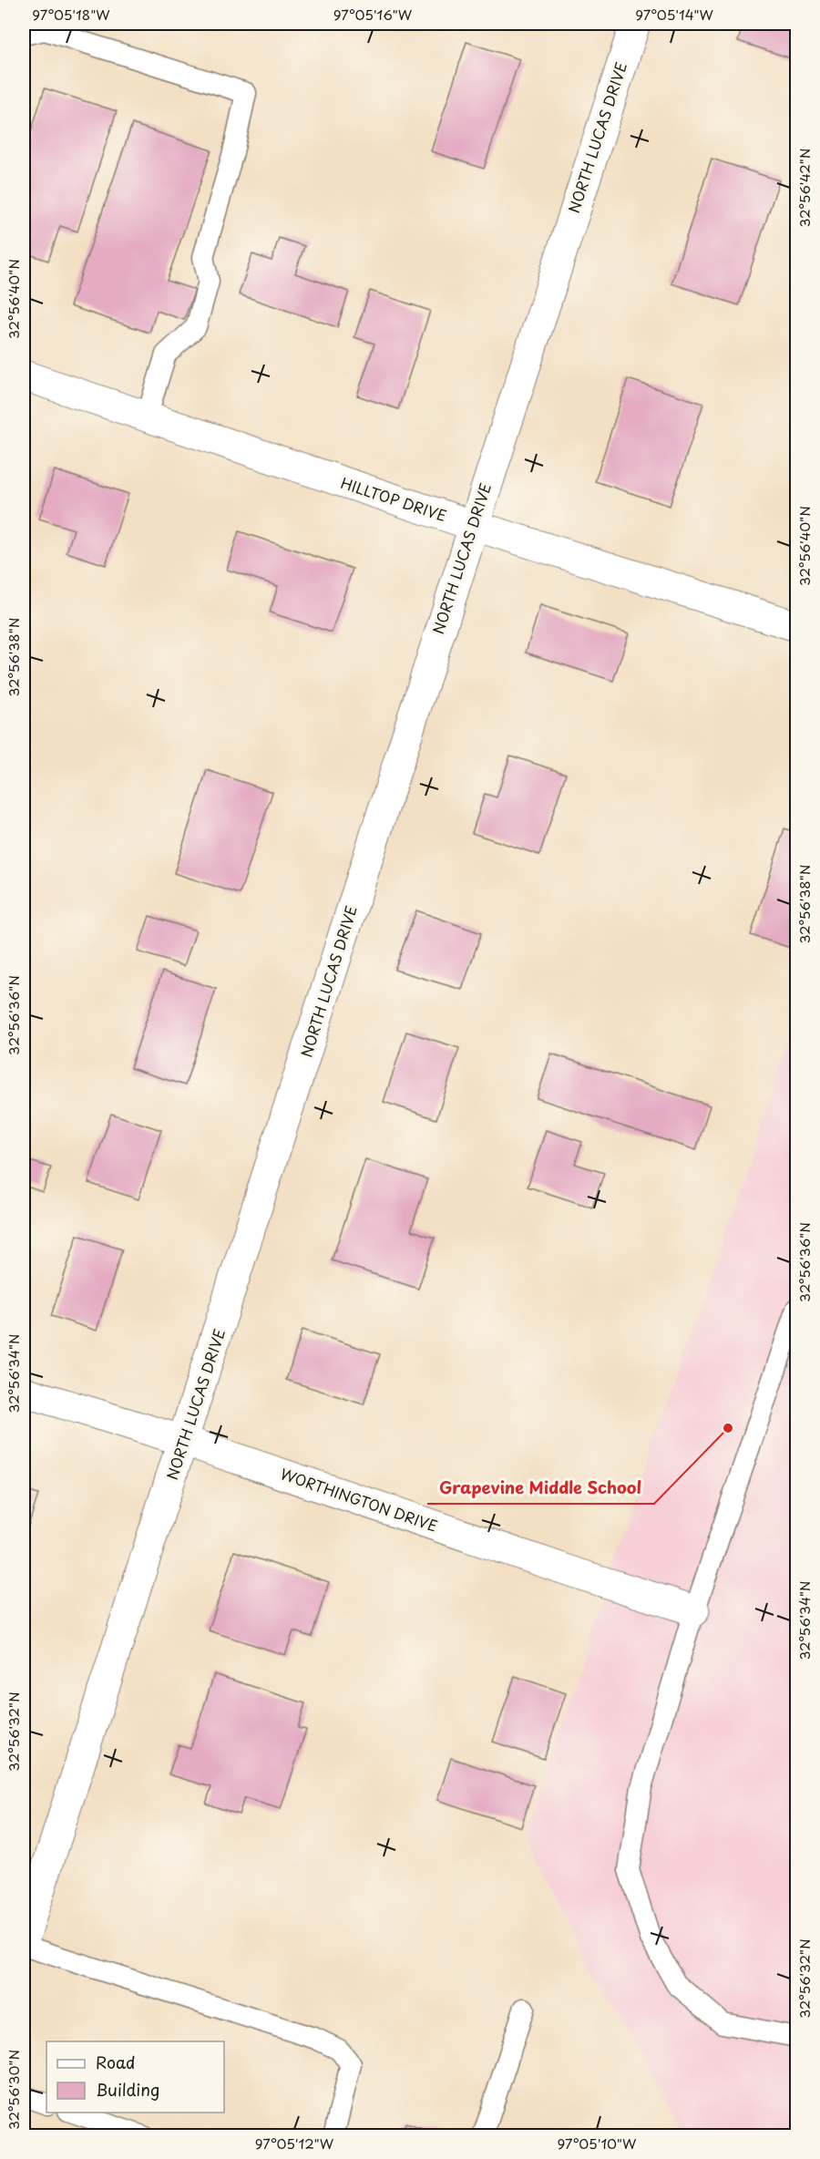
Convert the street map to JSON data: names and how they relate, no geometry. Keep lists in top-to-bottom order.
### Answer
{
  "streets": {
    "street": ["NORTH LUCAS DRIVE", "HILLTOP DRIVE", "WORTHINGTON DRIVE"]
  },
  "crossings": [
    ["NORTH LUCAS DRIVE", "HILLTOP DRIVE"],
    ["NORTH LUCAS DRIVE", "WORTHINGTON DRIVE"]
  ],
  "places": ["Grapevine Middle School"],
  "legend": ["Road", "Building"],
  "coordinates": [
    "97°05'18\"W",
    "97°05'16\"W",
    "97°05'14\"W",
    "32°56'42\"N",
    "32°56'40\"N",
    "32°56'38\"N",
    "32°56'36\"N",
    "32°56'34\"N",
    "32°56'32\"N",
    "32°56'30\"N",
    "97°05'12\"W",
    "97°05'10\"W"
  ]
}
